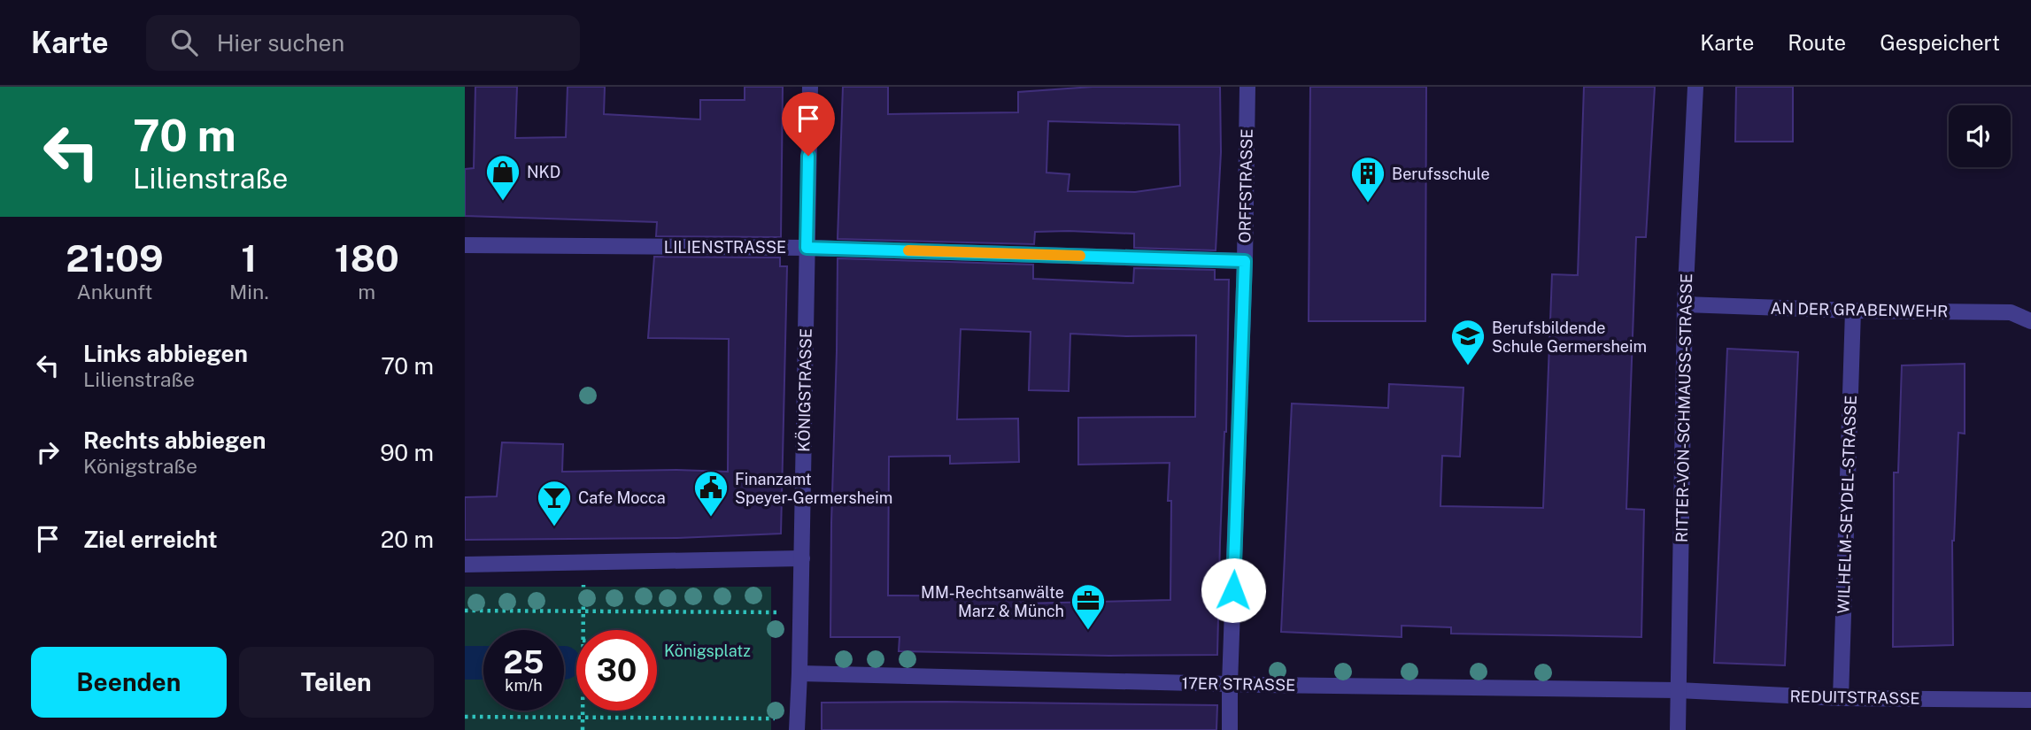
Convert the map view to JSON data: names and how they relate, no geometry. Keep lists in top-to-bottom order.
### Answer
{
  "streets": {
    "street": [
      "ORFFSTRASSE",
      "LILIENSTRASSE",
      "AN DER GRABENWEHR",
      "KÖNIGSTRASSE",
      "RITTER-VON-SCHMAUSS-STRASSE",
      "WILHELM-SEYDEL-STRASSE",
      "17ER STRASSE",
      "REDUITSTRASSE"
    ]
  },
  "crossings": [
    ["ORFFSTRASSE", "LILIENSTRASSE"],
    ["ORFFSTRASSE", "17ER STRASSE"],
    ["LILIENSTRASSE", "KÖNIGSTRASSE"],
    ["AN DER GRABENWEHR", "RITTER-VON-SCHMAUSS-STRASSE"],
    ["AN DER GRABENWEHR", "WILHELM-SEYDEL-STRASSE"],
    ["KÖNIGSTRASSE", "17ER STRASSE"],
    ["RITTER-VON-SCHMAUSS-STRASSE", "17ER STRASSE"],
    ["RITTER-VON-SCHMAUSS-STRASSE", "REDUITSTRASSE"],
    ["WILHELM-SEYDEL-STRASSE", "REDUITSTRASSE"],
    ["17ER STRASSE", "REDUITSTRASSE"]
  ],
  "parks": ["Königsplatz"],
  "places": {
    "shop": ["NKD"],
    "building": ["Berufsschule"],
    "school or university": ["Berufsbildende Schule Germersheim"],
    "public building": ["Finanzamt Speyer-Germersheim"],
    "bar": ["Cafe Mocca"],
    "office": ["MM-Rechtsanwälte Marz & Münch"]
  },
  "page": {
    "header": "Karte",
    "search": "Hier suchen",
    "nav": ["Karte", "Route", "Gespeichert"],
    "turn": ["70 m", "Lilienstraße"],
    "eta": [
      "21:09",
      "Ankunft",
      "1",
      "Min.",
      "180",
      "m"
    ],
    "list": [
      {
        "name": "Links abbiegen",
        "note": "Lilienstraße",
        "value": "70 m"
      },
      {
        "name": "Rechts abbiegen",
        "note": "Königstraße",
        "value": "90 m"
      },
      {
        "name": "Ziel erreicht",
        "value": "20 m"
      }
    ],
    "speed": "25 km/h",
    "limit": "30",
    "buttons": ["Beenden", "Teilen"]
  }
}
